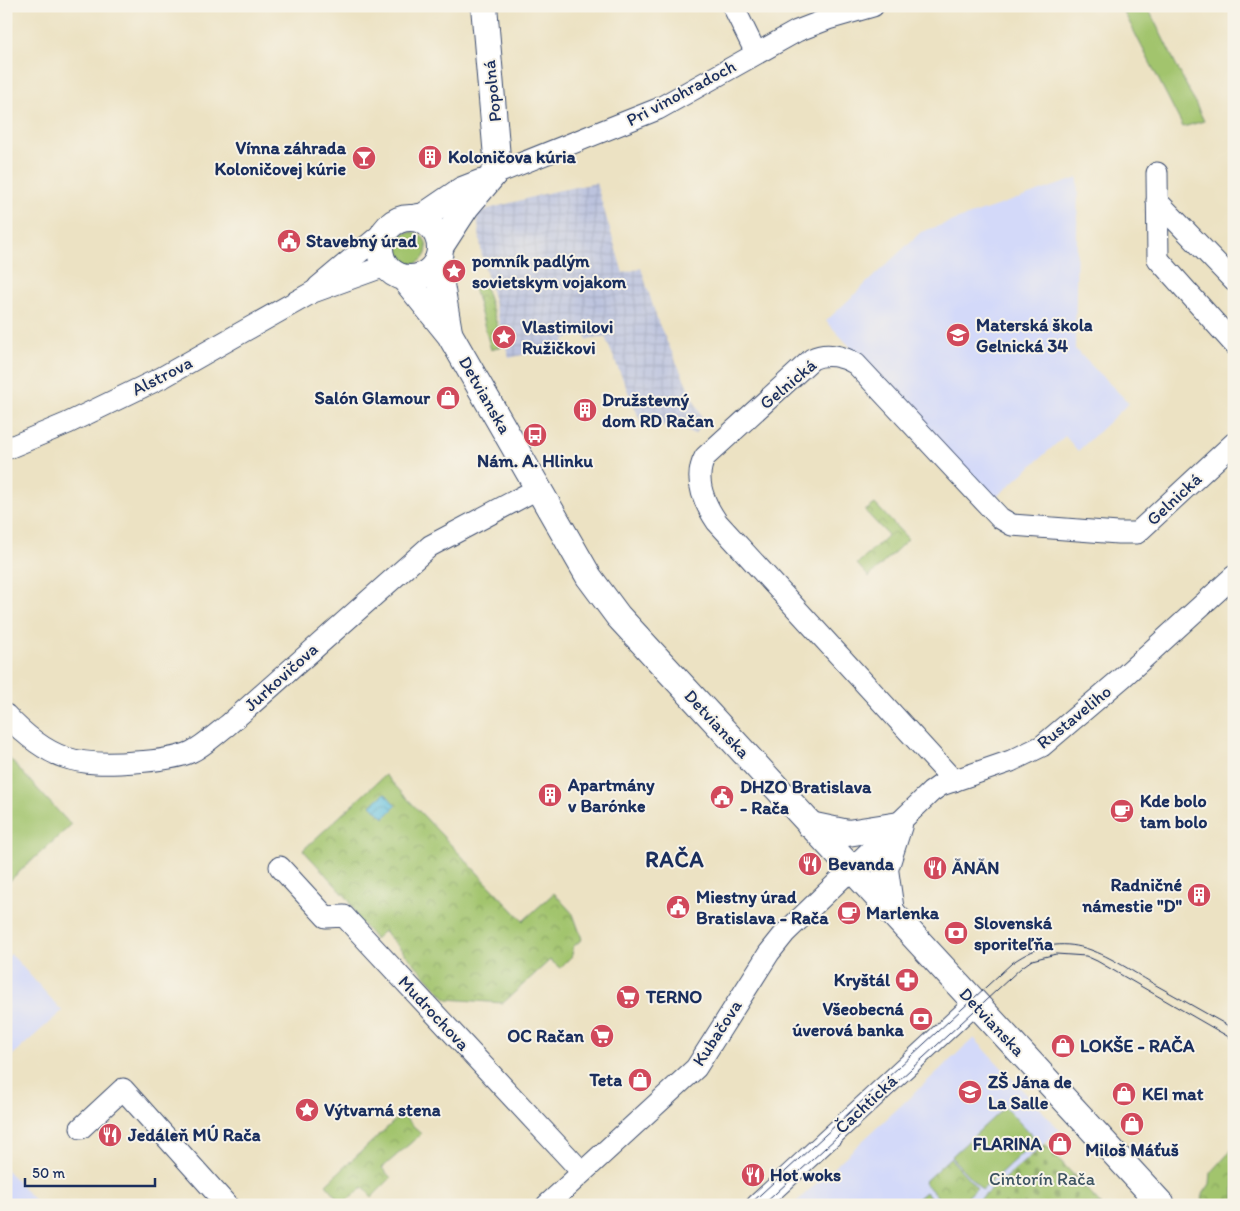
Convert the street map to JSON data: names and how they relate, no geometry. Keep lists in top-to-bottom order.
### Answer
{
  "streets": {
    "street": [
      "Popolná",
      "Pri vinohradoch",
      "Alstrova",
      "Gelnická",
      "Detvianska",
      "Jurkovičova",
      "Rustaveliho",
      "Mudrochova",
      "Kubačova",
      "Čachtická"
    ]
  },
  "crossings": [
    ["Popolná", "Pri vinohradoch"],
    ["Pri vinohradoch", "Alstrova"],
    ["Pri vinohradoch", "Detvianska"],
    ["Alstrova", "Detvianska"],
    ["Gelnická", "Rustaveliho"],
    ["Detvianska", "Jurkovičova"],
    ["Detvianska", "Rustaveliho"],
    ["Detvianska", "Kubačova"],
    ["Detvianska", "Čachtická"],
    ["Rustaveliho", "Kubačova"],
    ["Mudrochova", "Kubačova"]
  ],
  "districts": ["RAČA"],
  "parks": ["Cintorín Rača"],
  "places": {
    "building": [
      "Koloničova kúria",
      "Družstevný dom RD Račan",
      "Apartmány v Barónke",
      "Radničné námestie \"D\""
    ],
    "bar": ["Vínna záhrada Koloničovej kúrie"],
    "public building": ["Stavebný úrad", "DHZO Bratislava - Rača", "Miestny úrad Bratislava - Rača"],
    "place": ["pomník padlým sovietskym vojakom", "Vlastimilovi Ružičkovi", "Výtvarná stena"],
    "school or university": ["Materská škola Gelnická 34", "ZŠ Jána de La Salle"],
    "shop": [
      "Salón Glamour",
      "LOKŠE - RAČA",
      "Teta",
      "KEI mat",
      "Miloš Máťuš",
      "FLARINA"
    ],
    "bus stop": ["Nám. A. Hlinku"],
    "cafe": ["Kde bolo tam bolo", "Marlenka"],
    "restaurant": [
      "Bevanda",
      "ĂNĂN",
      "Jedáleň MÚ Rača",
      "Hot woks"
    ],
    "bank": ["Slovenská sporiteľňa", "Všeobecná úverová banka"],
    "pharmacy": ["Kryštál"],
    "supermarket": ["TERNO", "OC Račan"]
  },
  "scale_bar": "50 m"
}
